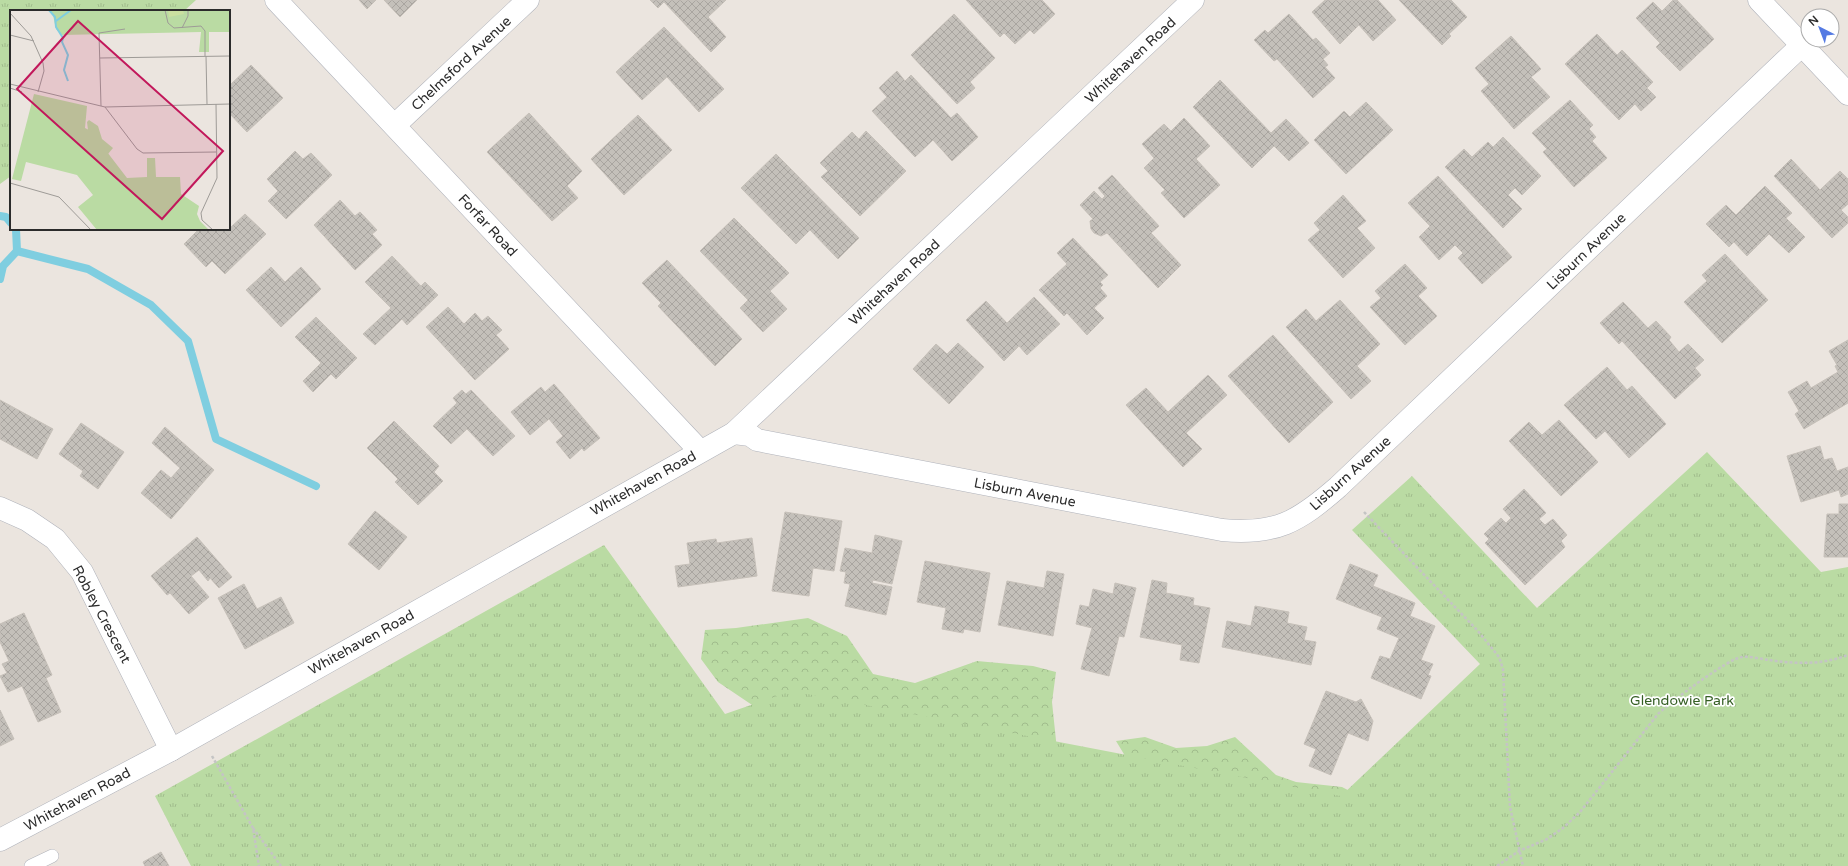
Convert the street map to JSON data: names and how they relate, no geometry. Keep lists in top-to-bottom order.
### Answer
{
  "streets": {
    "street": [
      "Whitehaven Road",
      "Chelmsford Avenue",
      "Forfar Road",
      "Lisburn Avenue",
      "Robley Crescent"
    ]
  },
  "crossings": [
    ["Whitehaven Road", "Forfar Road"],
    ["Whitehaven Road", "Lisburn Avenue"],
    ["Whitehaven Road", "Robley Crescent"],
    ["Chelmsford Avenue", "Forfar Road"]
  ],
  "parks": ["Glendowie Park"],
  "north": "top left"
}
